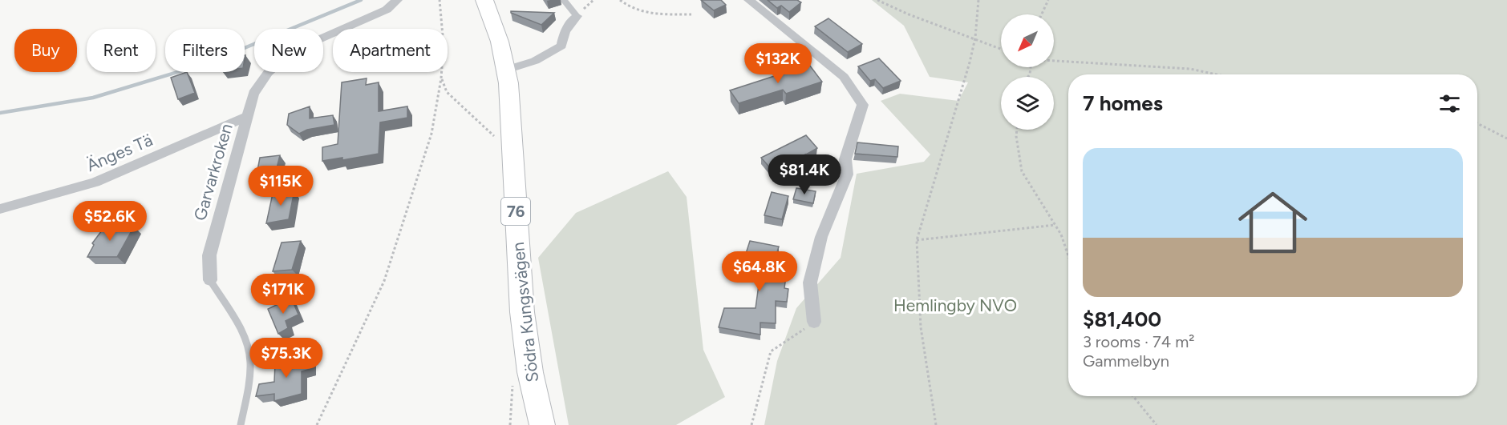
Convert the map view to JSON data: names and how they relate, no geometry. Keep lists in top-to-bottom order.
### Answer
{
  "streets": {
    "main road": ["76", "Södra Kungsvägen"],
    "street": ["Änges Tä", "Garvarkroken"]
  },
  "crossings": [
    ["Änges Tä", "Garvarkroken"]
  ],
  "parks": ["Hemlingby NVO"],
  "north": "bottom left",
  "page": {
    "chip": [
      "Buy",
      "Rent",
      "Filters",
      "New",
      "Apartment"
    ],
    "price": [
      "$132K",
      "$81.4K",
      "$115K",
      "$52.6K",
      "$64.8K",
      "$171K",
      "$75.3K"
    ],
    "heading": "7 homes",
    "list": [
      {
        "name": "$81,400",
        "note": "3 rooms · 74 m² · Gammelbyn"
      }
    ]
  }
}
